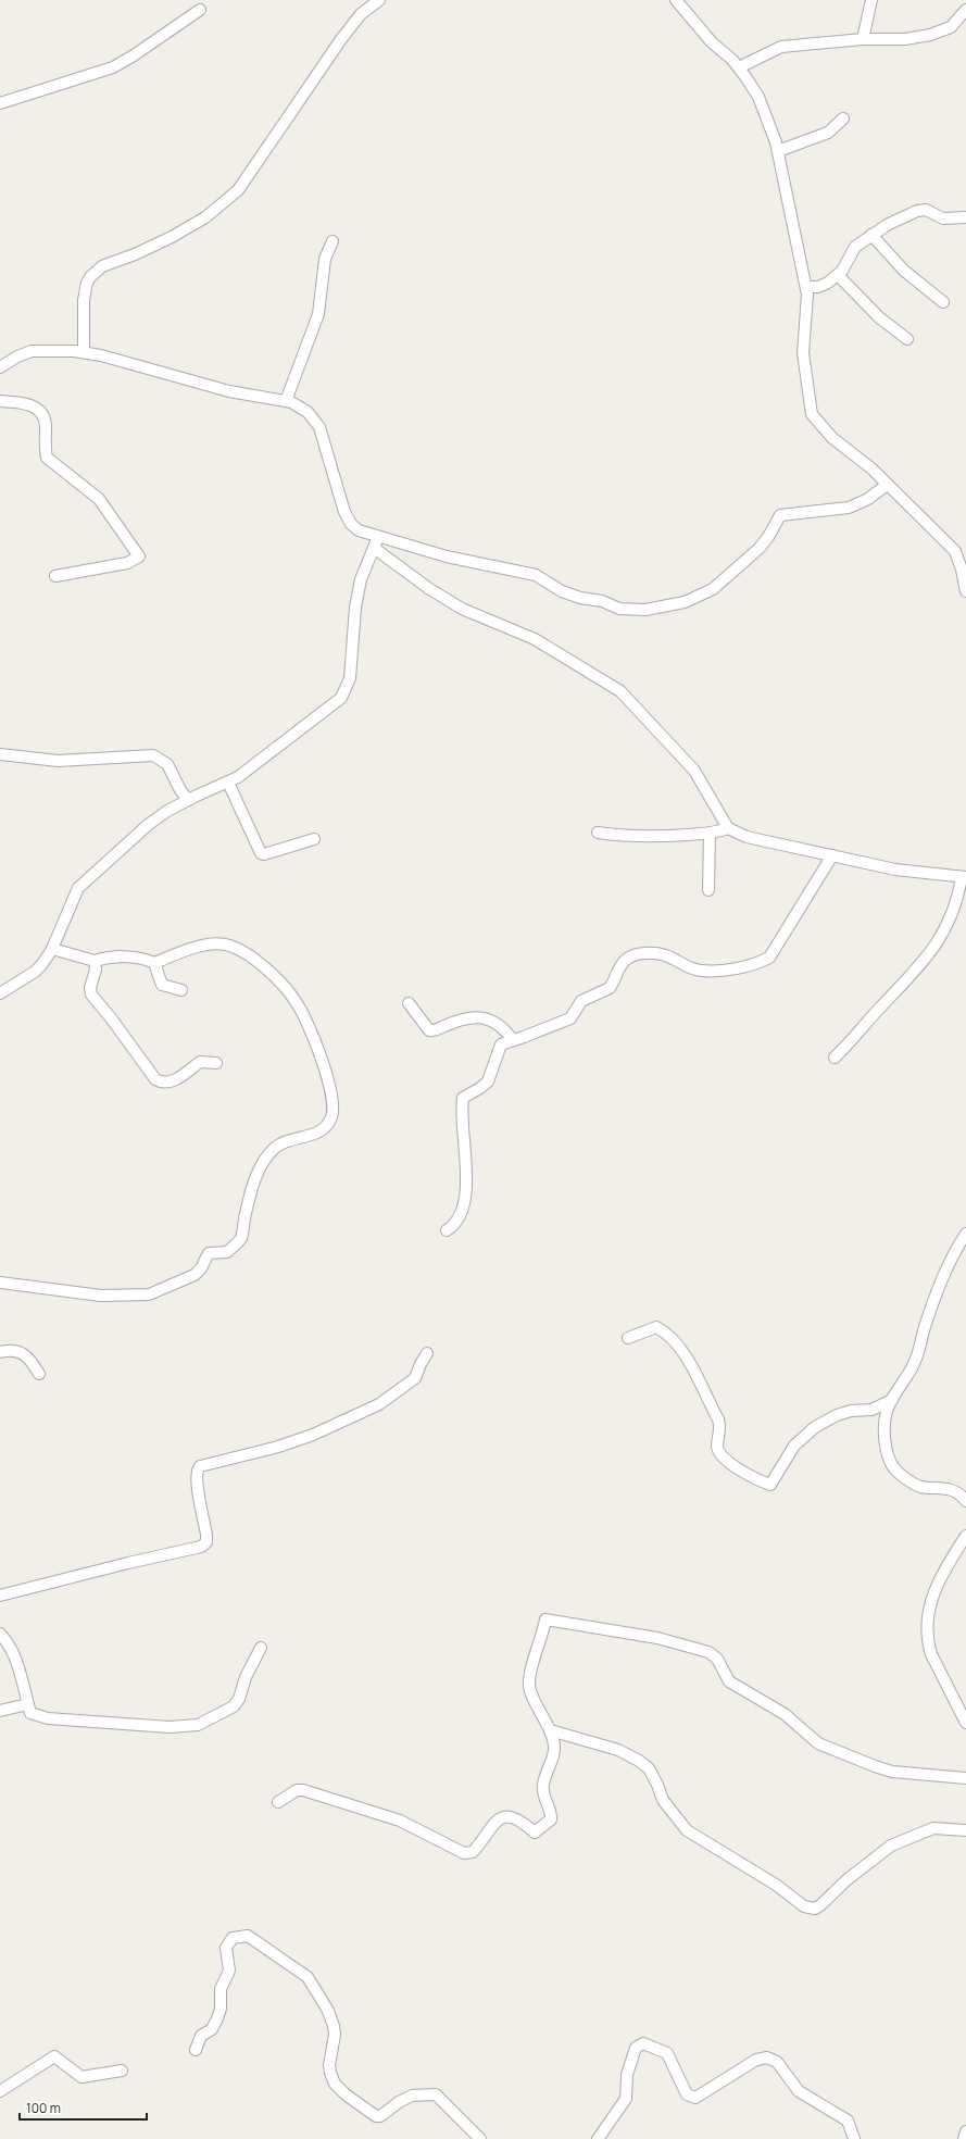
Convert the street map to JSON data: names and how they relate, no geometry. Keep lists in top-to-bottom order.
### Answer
{
  "scale_bar": "100 m"
}
